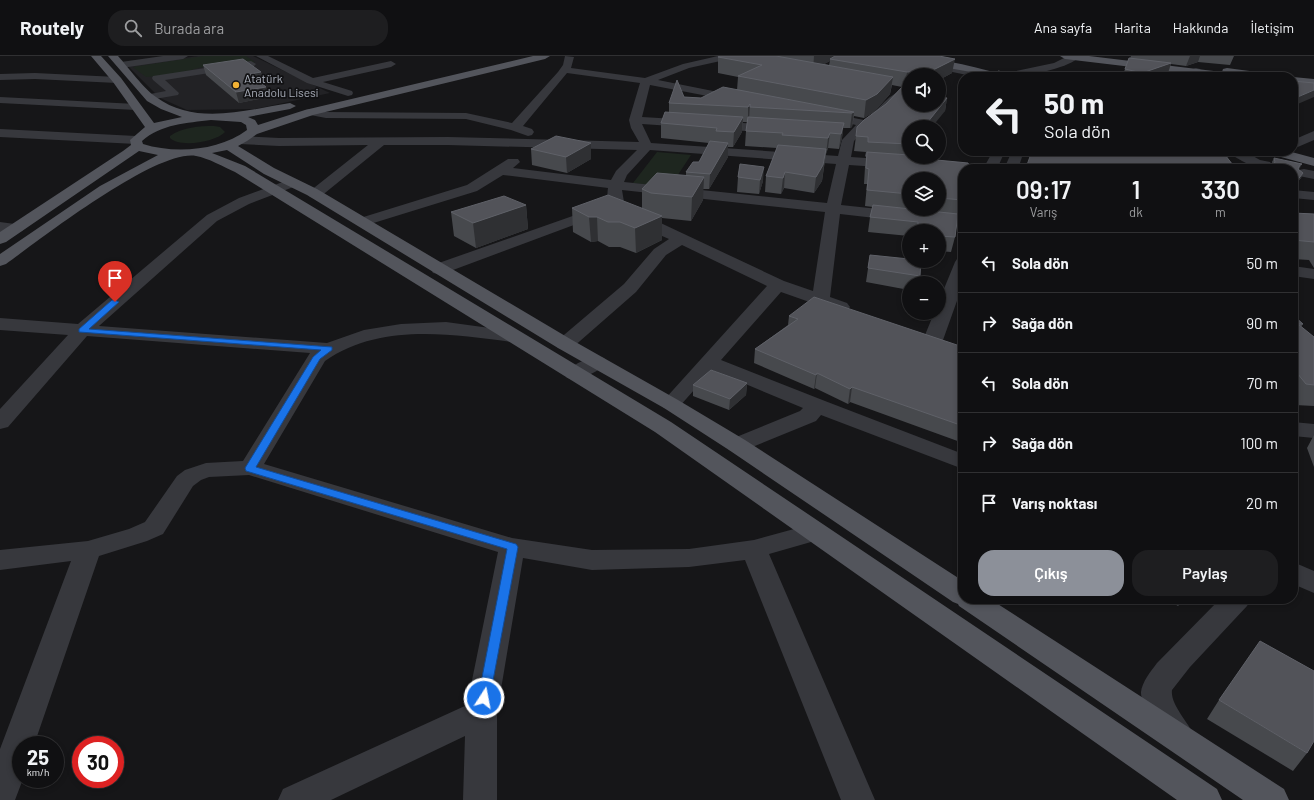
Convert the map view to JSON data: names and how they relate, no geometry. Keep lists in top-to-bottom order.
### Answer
{
  "places": ["Atatürk Anadolu Lisesi"],
  "page": {
    "header": "Routely",
    "search": "Burada ara",
    "nav": [
      "Ana sayfa",
      "Harita",
      "Hakkında",
      "İletişim"
    ],
    "map_buttons": ["+", "−"],
    "turn": ["50 m", "Sola dön"],
    "eta": [
      "09:17",
      "Varış",
      "1",
      "dk",
      "330",
      "m"
    ],
    "list": [
      {
        "name": "Sola dön",
        "value": "50 m"
      },
      {
        "name": "Sağa dön",
        "value": "90 m"
      },
      {
        "name": "Sola dön",
        "value": "70 m"
      },
      {
        "name": "Sağa dön",
        "value": "100 m"
      },
      {
        "name": "Varış noktası",
        "value": "20 m"
      }
    ],
    "buttons": ["Çıkış", "Paylaş"],
    "speed": "25 km/h",
    "limit": "30"
  }
}
